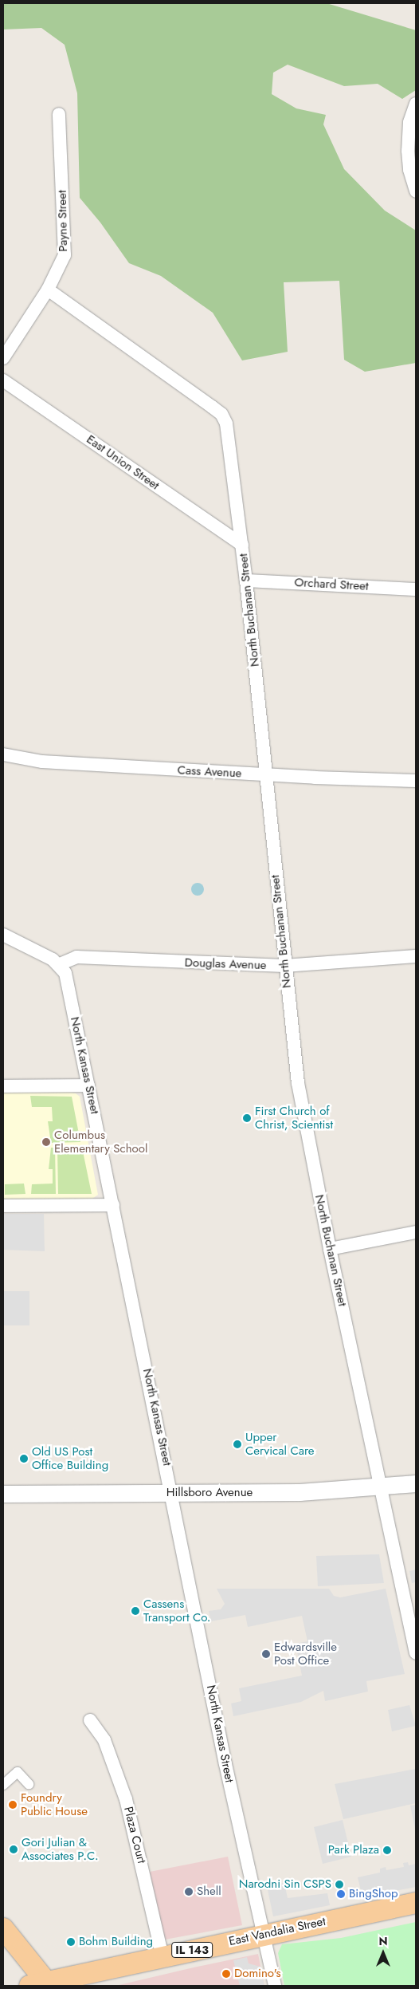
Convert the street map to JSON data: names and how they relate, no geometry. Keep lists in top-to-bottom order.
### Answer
{
  "streets": {
    "main road": ["East Vandalia Street", "IL 143"],
    "street": [
      "Payne Street",
      "East Union Street",
      "Orchard Street",
      "North Buchanan Street",
      "Cass Avenue",
      "Douglas Avenue",
      "North Kansas Street",
      "Hillsboro Avenue",
      "Plaza Court"
    ]
  },
  "crossings": [
    ["Payne Street", "North Buchanan Street"],
    ["East Union Street", "North Buchanan Street"],
    ["Orchard Street", "North Buchanan Street"],
    ["North Buchanan Street", "Cass Avenue"],
    ["North Buchanan Street", "Douglas Avenue"],
    ["North Buchanan Street", "Hillsboro Avenue"],
    ["Douglas Avenue", "North Kansas Street"],
    ["North Kansas Street", "Hillsboro Avenue"],
    ["North Kansas Street", "East Vandalia Street"],
    ["Plaza Court", "East Vandalia Street"],
    ["East Vandalia Street", "IL 143"]
  ],
  "places": [
    "First Church of Christ, Scientist",
    "Columbus Elementary School",
    "Upper Cervical Care",
    "Old US Post Office Building",
    "Cassens Transport Co.",
    "Edwardsville Post Office",
    "Foundry Public House",
    "Gori Julian & Associates P.C.",
    "Park Plaza",
    "Narodni Sin CSPS",
    "Shell",
    "BingShop",
    "Bohm Building",
    "Domino's"
  ],
  "north": "top"
}
